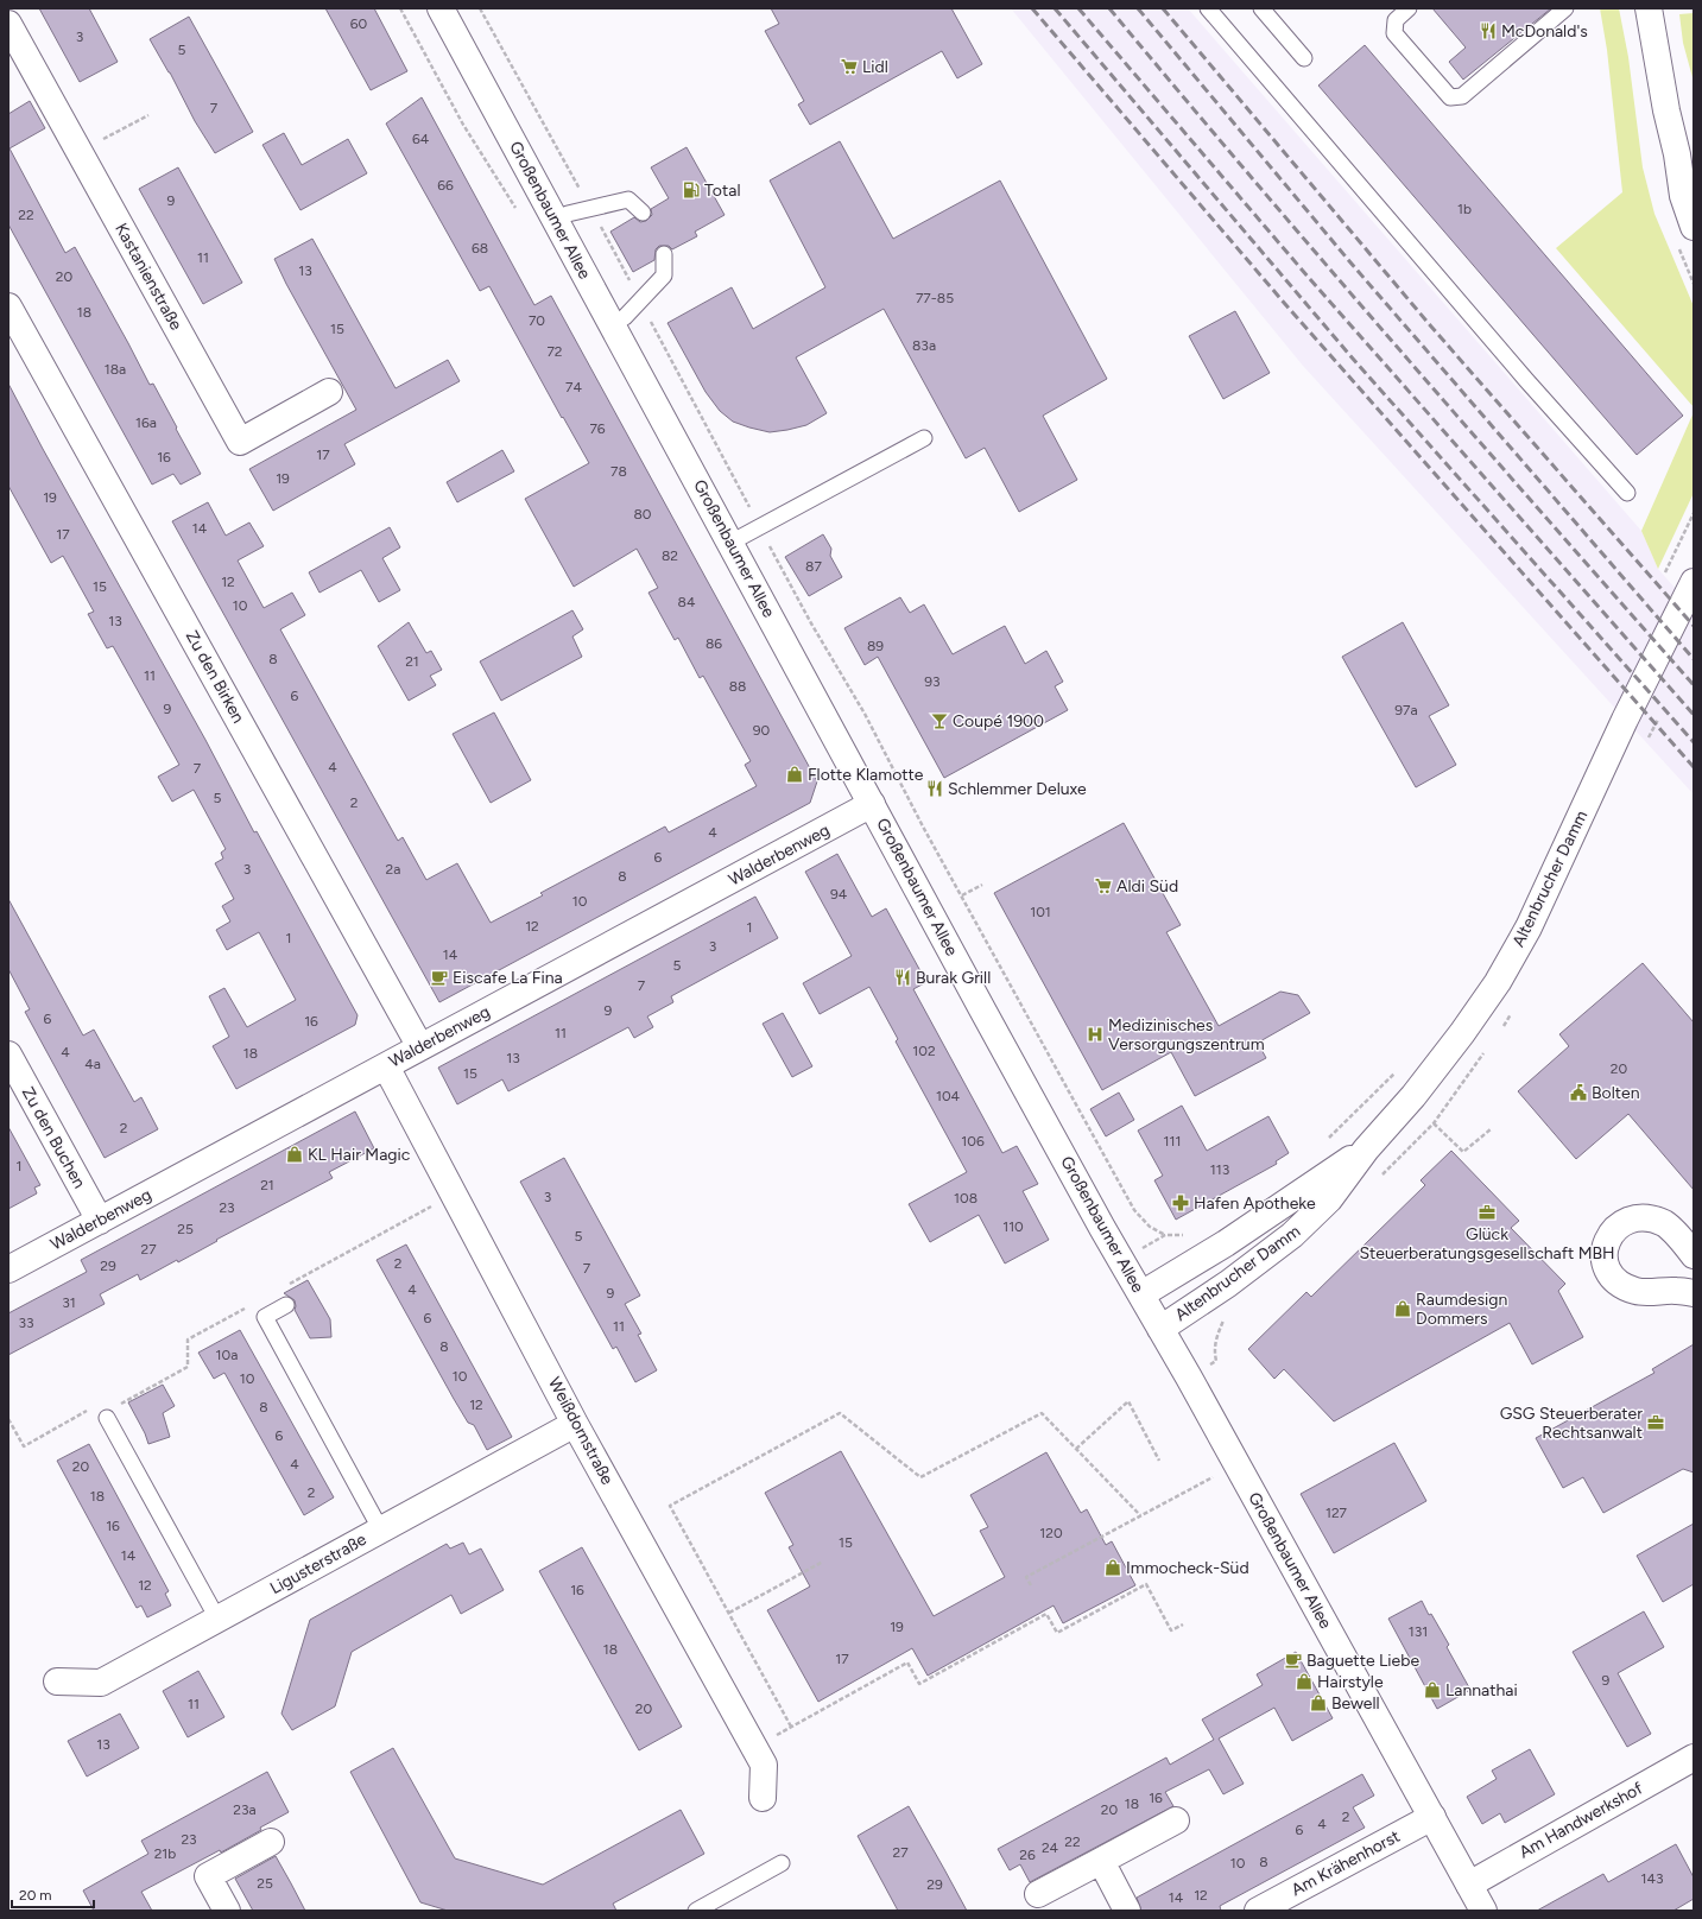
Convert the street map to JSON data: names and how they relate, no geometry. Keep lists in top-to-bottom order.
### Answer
{
  "streets": {
    "street": [
      "Großenbaumer Allee",
      "Kastanienstraße",
      "Zu den Birken",
      "Walderbenweg",
      "Altenbrucher Damm",
      "Zu den Buchen",
      "Weißdornstraße",
      "Ligusterstraße",
      "Am Handwerkshof",
      "Am Krähenhorst"
    ]
  },
  "crossings": [
    ["Großenbaumer Allee", "Walderbenweg"],
    ["Großenbaumer Allee", "Altenbrucher Damm"],
    ["Großenbaumer Allee", "Am Handwerkshof"],
    ["Großenbaumer Allee", "Am Krähenhorst"],
    ["Zu den Birken", "Walderbenweg"],
    ["Walderbenweg", "Zu den Buchen"],
    ["Walderbenweg", "Weißdornstraße"],
    ["Weißdornstraße", "Ligusterstraße"]
  ],
  "places": {
    "restaurant": ["McDonald's", "Schlemmer Deluxe", "Burak Grill"],
    "supermarket": ["Lidl", "Aldi Süd"],
    "fuel station": ["Total"],
    "bar": ["Coupé 1900"],
    "shop": [
      "Flotte Klamotte",
      "KL Hair Magic",
      "Raumdesign Dommers",
      "Immocheck-Süd",
      "Hairstyle",
      "Lannathai",
      "Bewell"
    ],
    "cafe": ["Eiscafe La Fina", "Baguette Liebe"],
    "hospital": ["Medizinisches Versorgungszentrum"],
    "public building": ["Bolten"],
    "pharmacy": ["Hafen Apotheke"],
    "office": ["Glück Steuerberatungsgesellschaft MBH", "GSG Steuerberater Rechtsanwalt"]
  },
  "house_numbers": [
    "60",
    "3",
    "5",
    "7",
    "64",
    "66",
    "9",
    "1b",
    "22",
    "68",
    "11",
    "13",
    "20",
    "77-85",
    "18",
    "70",
    "15",
    "83a",
    "72",
    "18a",
    "74",
    "16a",
    "76",
    "17",
    "16",
    "78",
    "19",
    "19",
    "80",
    "14",
    "17",
    "82",
    "87",
    "12",
    "15",
    "84",
    "10",
    "13",
    "86",
    "89",
    "8",
    "21",
    "11",
    "93",
    "88",
    "6",
    "9",
    "97a",
    "90",
    "4",
    "7",
    "5",
    "2",
    "4",
    "6",
    "3",
    "2a",
    "8",
    "94",
    "10",
    "101",
    "12",
    "1",
    "1",
    "3",
    "14",
    "5",
    "7",
    "9",
    "6",
    "16",
    "11",
    "102",
    "4",
    "18",
    "13",
    "4a",
    "20",
    "15",
    "104",
    "2",
    "106",
    "111",
    "1",
    "113",
    "21",
    "3",
    "108",
    "23",
    "110",
    "25",
    "5",
    "27",
    "2",
    "29",
    "7",
    "4",
    "9",
    "31",
    "6",
    "33",
    "11",
    "8",
    "10a",
    "10",
    "10",
    "12",
    "8",
    "6",
    "4",
    "20",
    "2",
    "18",
    "127",
    "16",
    "120",
    "15",
    "14",
    "12",
    "16",
    "19",
    "131",
    "18",
    "17",
    "9",
    "11",
    "20",
    "13",
    "16",
    "18",
    "23a",
    "20",
    "2",
    "4",
    "6",
    "23",
    "22",
    "24",
    "27",
    "21b",
    "26",
    "8",
    "10",
    "143",
    "25",
    "29",
    "12",
    "14"
  ],
  "scale_bar": "20 m"
}
